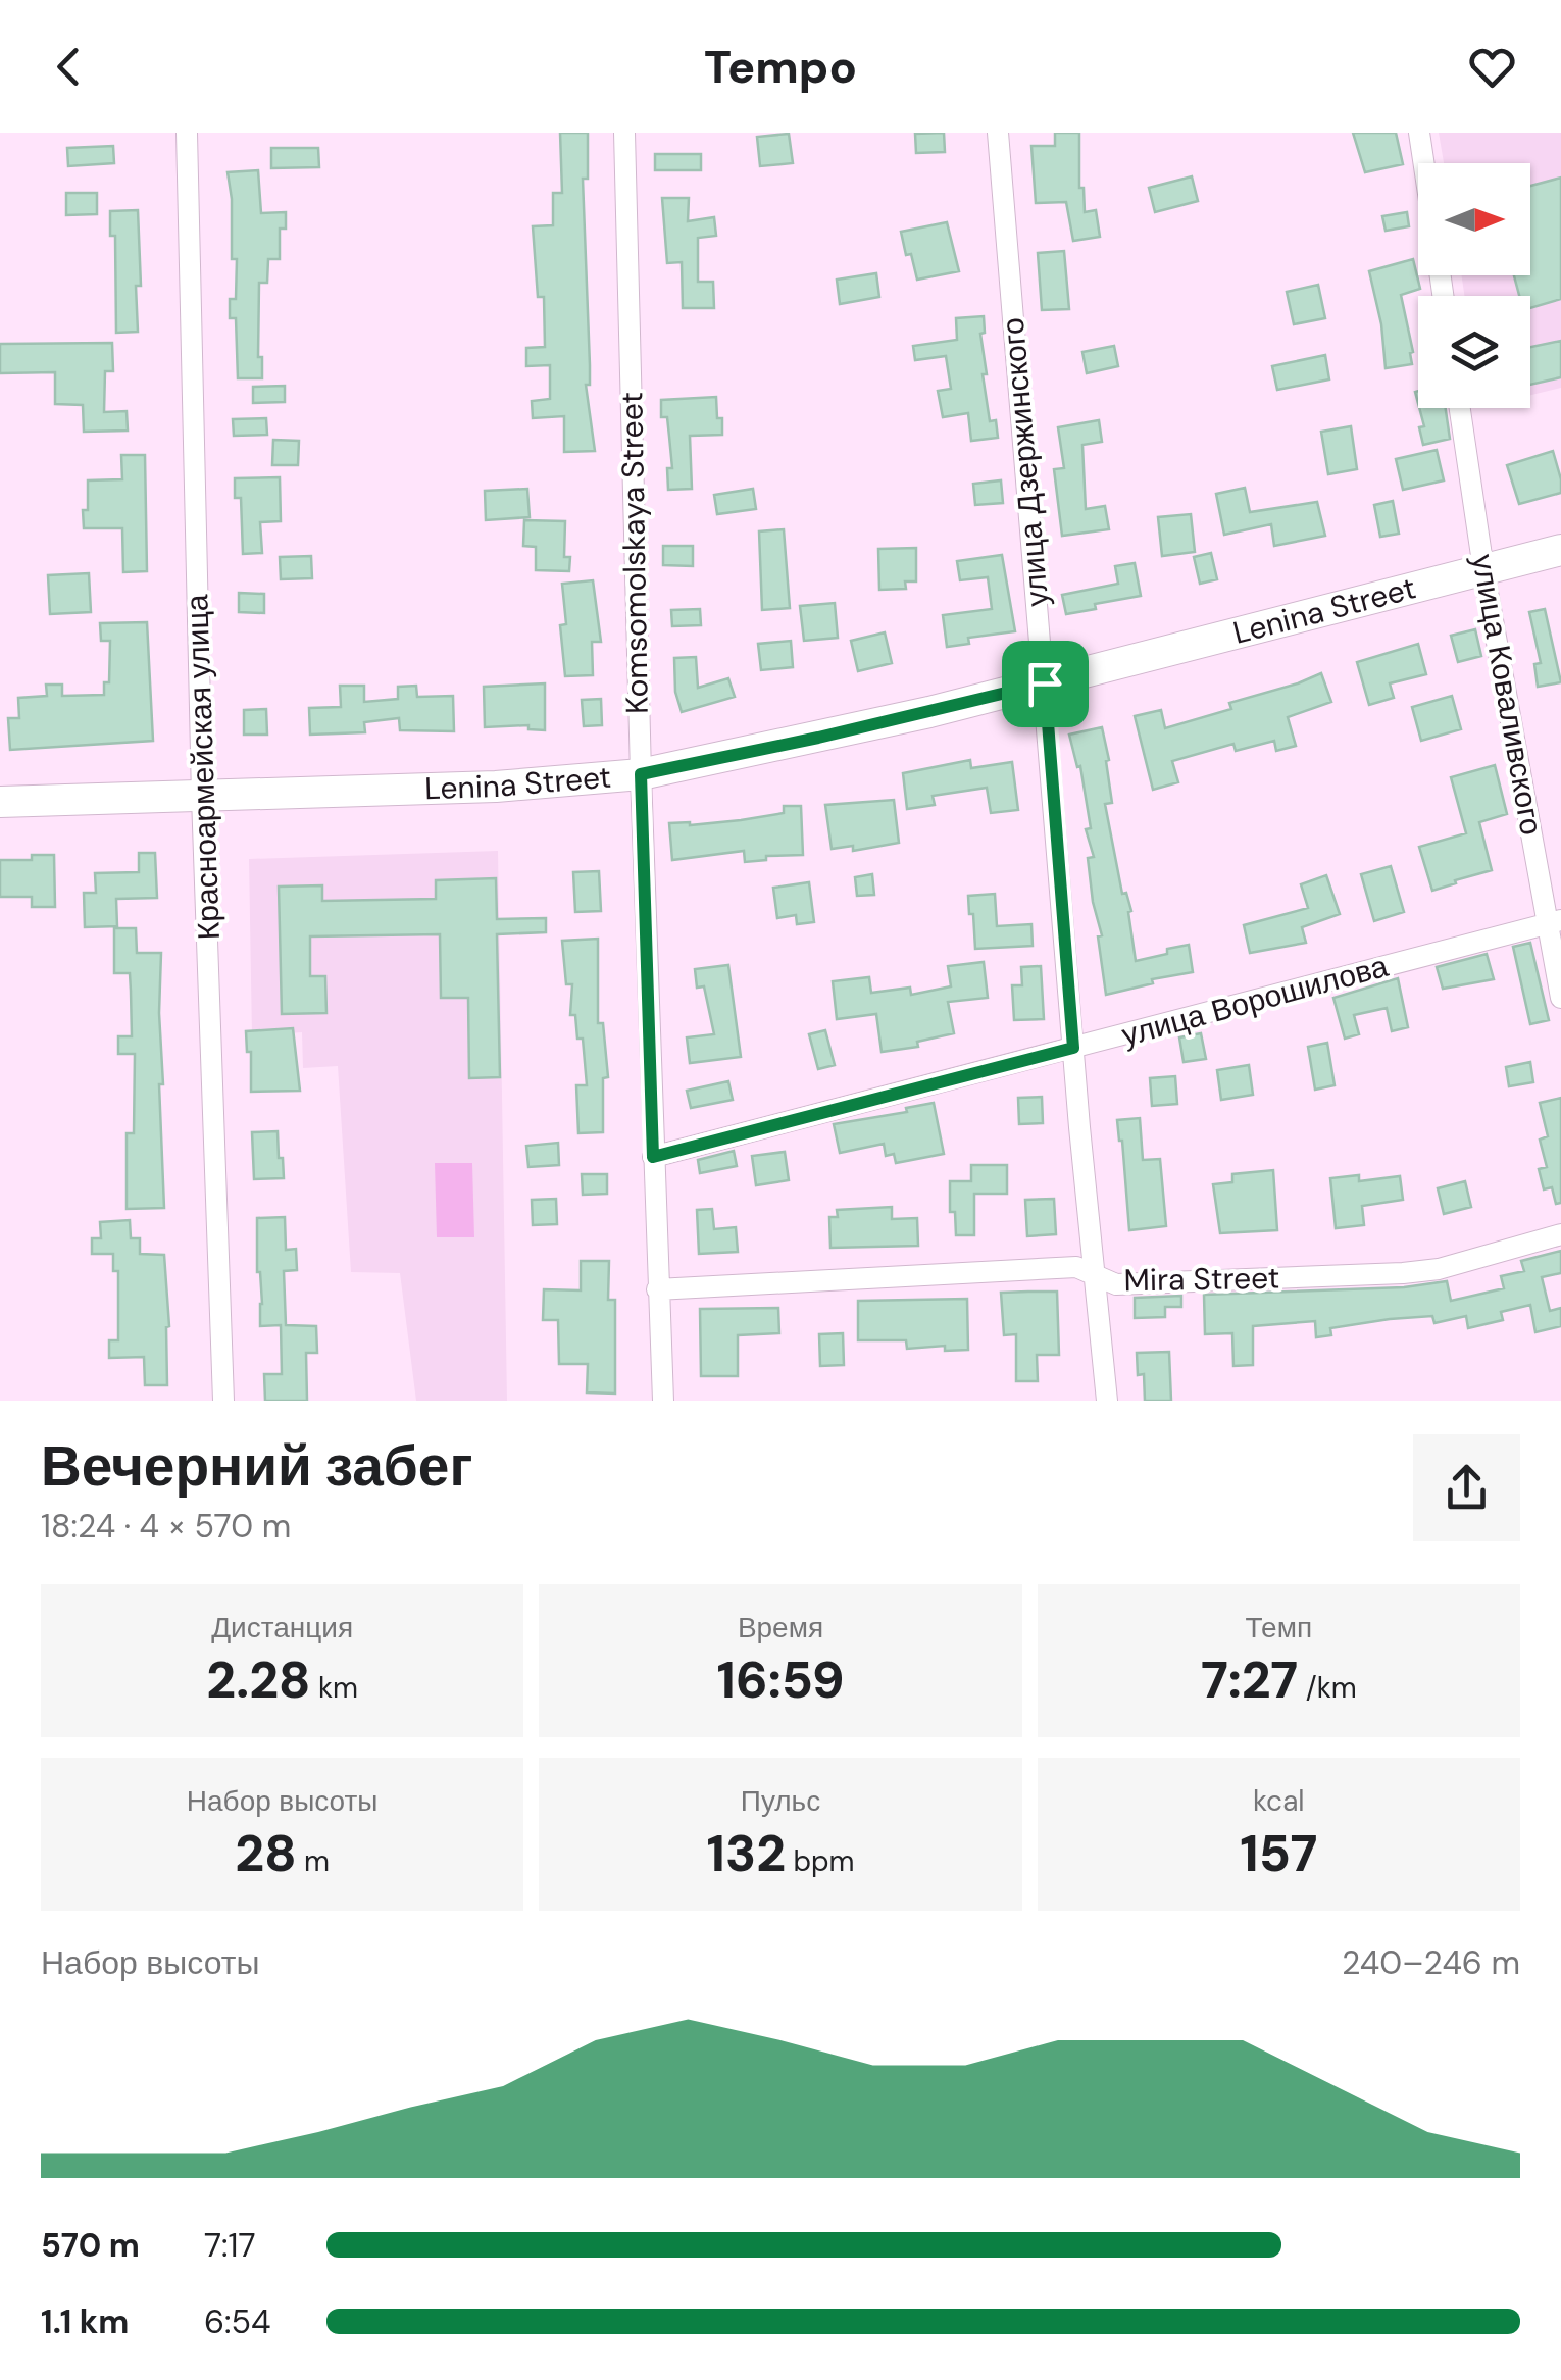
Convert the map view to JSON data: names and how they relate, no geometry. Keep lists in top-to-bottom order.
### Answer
{
  "streets": {
    "street": [
      "улица Дзержинского",
      "Komsomolskaya Street",
      "Lenina Street",
      "улица Коваливского",
      "Красноармейская улица",
      "улица Ворошилова",
      "Mira Street"
    ]
  },
  "crossings": [
    ["улица Дзержинского", "Lenina Street"],
    ["улица Дзержинского", "улица Ворошилова"],
    ["улица Дзержинского", "Mira Street"],
    ["Komsomolskaya Street", "Lenina Street"],
    ["Komsomolskaya Street", "улица Ворошилова"],
    ["Komsomolskaya Street", "Mira Street"],
    ["Lenina Street", "улица Коваливского"],
    ["Lenina Street", "Красноармейская улица"],
    ["улица Коваливского", "улица Ворошилова"]
  ],
  "north": "right",
  "page": {
    "header": "Tempo",
    "heading": ["Вечерний забег", "18:24 · 4 × 570 m"],
    "stats": [
      ["Дистанция", "2.28 km"],
      ["Время", "16:59"],
      ["Темп", "7:27 /km"],
      ["Набор высоты", "28 m"],
      ["Пульс", "132 bpm"],
      ["kcal", "157"]
    ],
    "chart": ["Набор высоты", "240–246 m"],
    "list": [
      {
        "name": "570 m",
        "note": "7:17"
      },
      {
        "name": "1.1 km",
        "note": "6:54"
      }
    ]
  }
}
